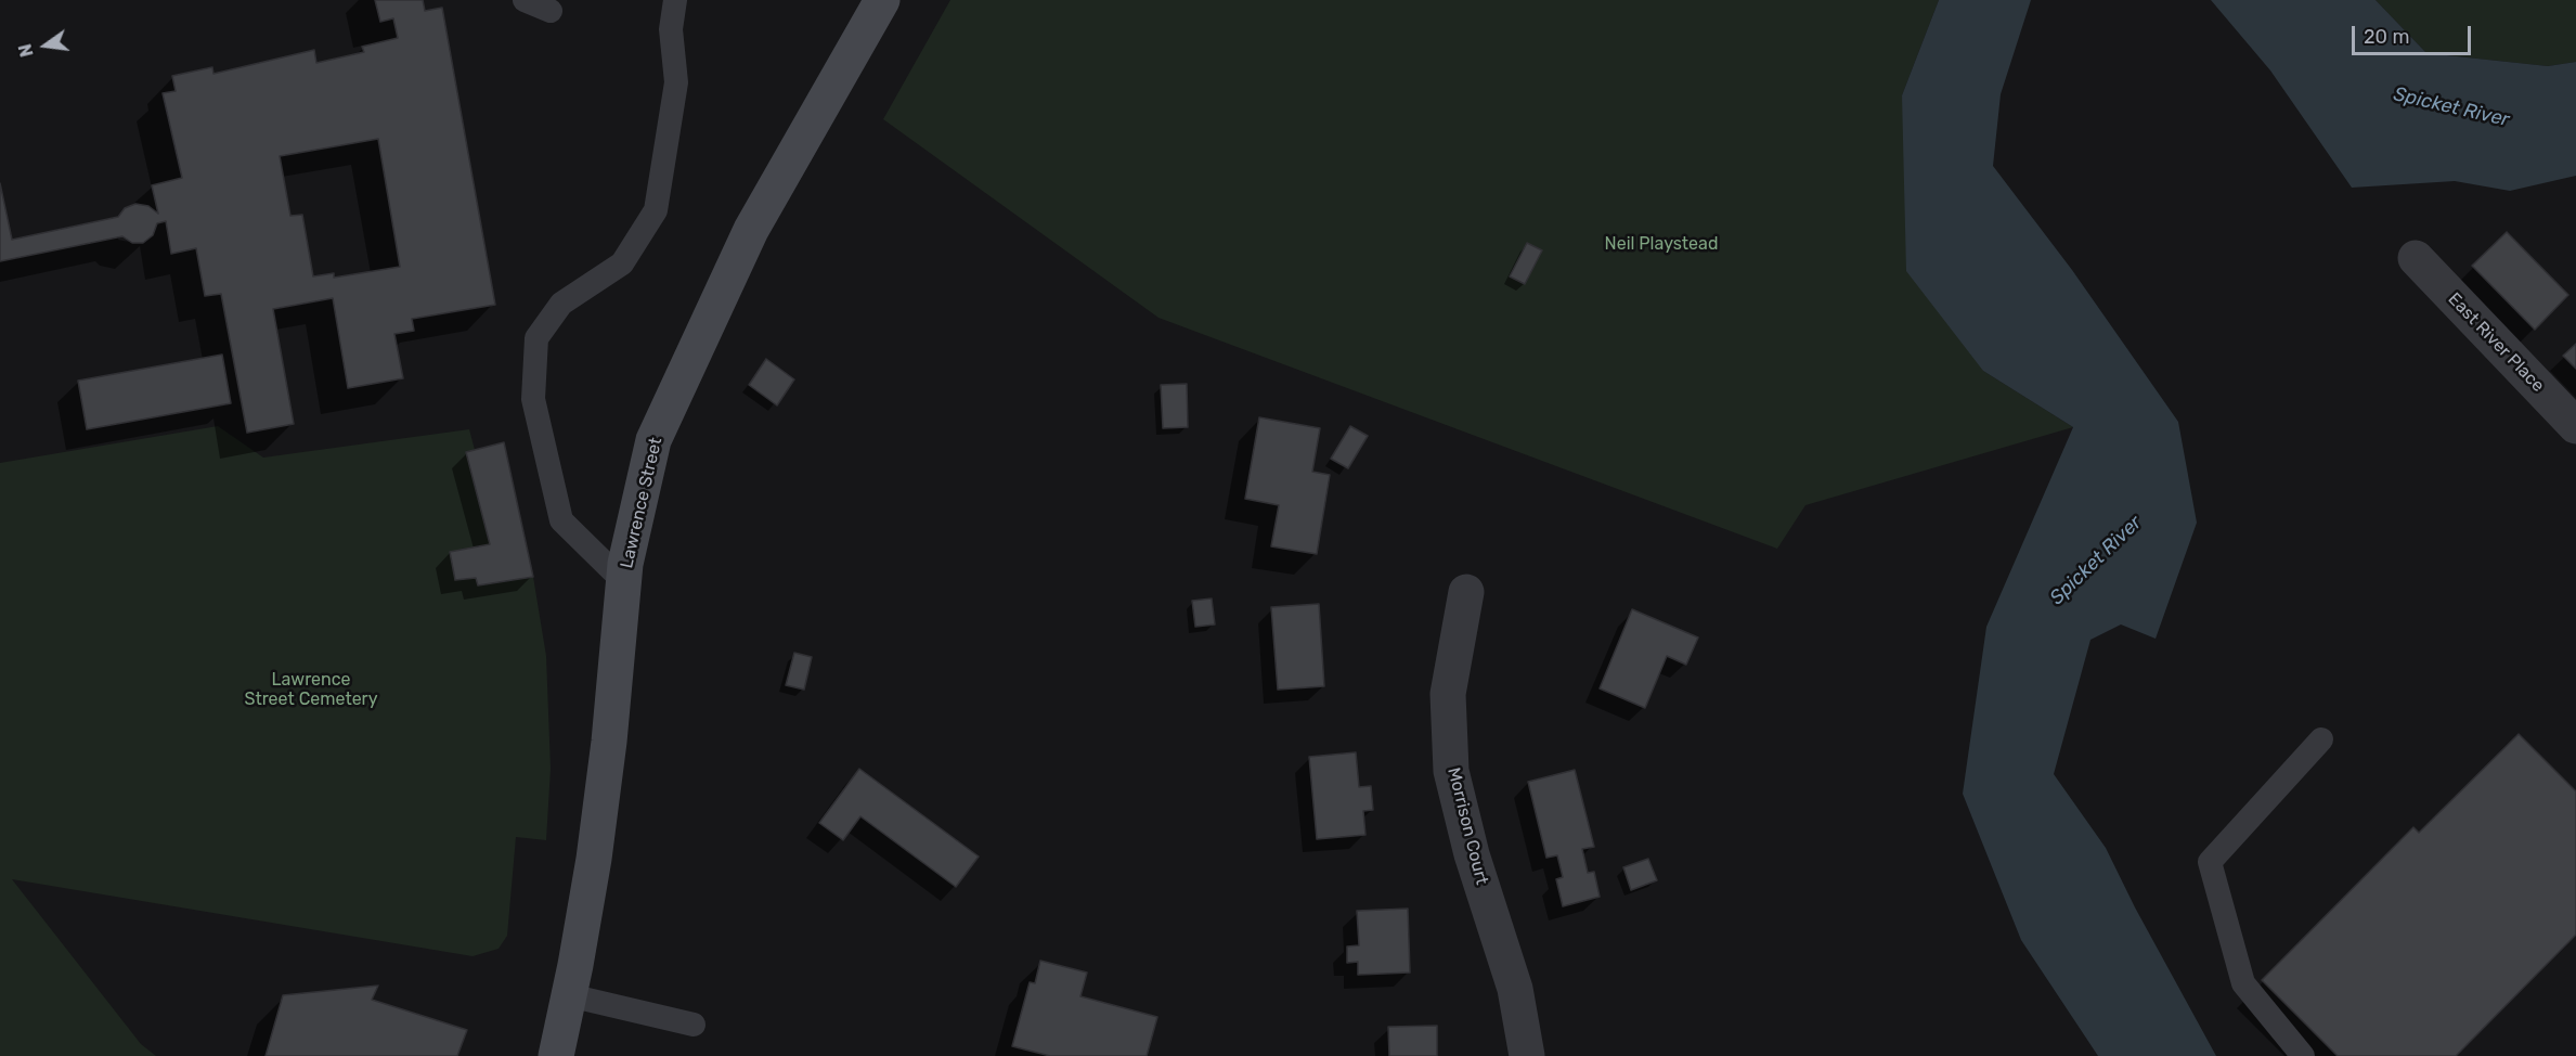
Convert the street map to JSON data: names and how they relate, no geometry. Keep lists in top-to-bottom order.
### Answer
{
  "streets": {
    "main road": ["Lawrence Street"],
    "street": ["East River Place", "Morrison Court"]
  },
  "water": ["Spicket River"],
  "parks": ["Neil Playstead", "Lawrence Street Cemetery"],
  "scale_bar": "20 m",
  "north": "left"
}
